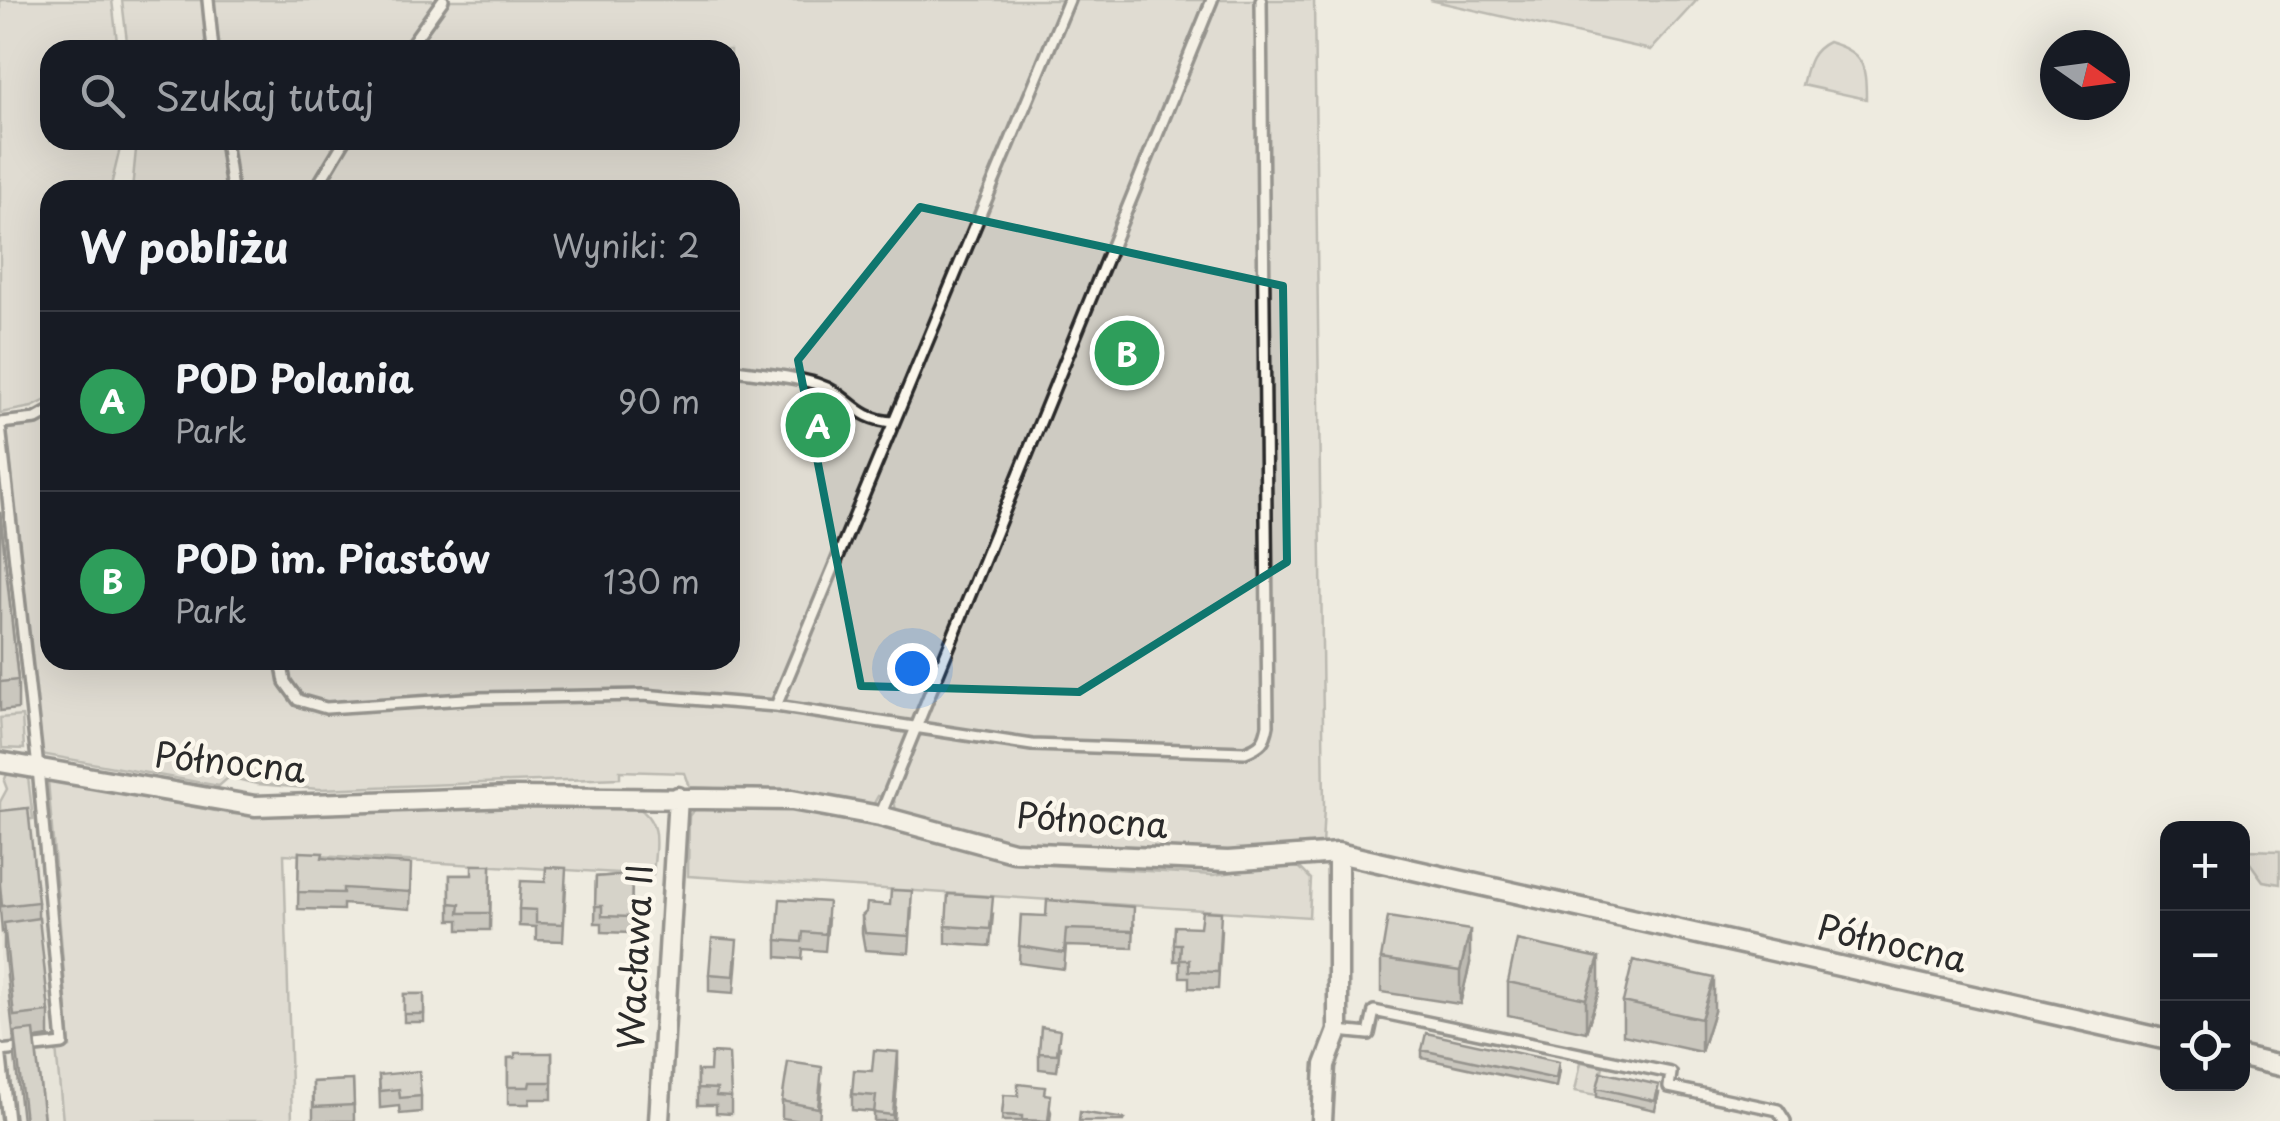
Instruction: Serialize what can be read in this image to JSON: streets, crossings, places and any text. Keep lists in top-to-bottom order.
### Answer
{
  "streets": {
    "street": ["Północna", "Wacława II"]
  },
  "crossings": [
    ["Północna", "Wacława II"]
  ],
  "north": "right",
  "page": {
    "search": "Szukaj tutaj",
    "heading": ["W pobliżu", "Wyniki: 2"],
    "list": [
      {
        "mark": "A",
        "name": "POD Polania",
        "note": "Park",
        "value": "90 m"
      },
      {
        "mark": "B",
        "name": "POD im. Piastów",
        "note": "Park",
        "value": "130 m"
      }
    ],
    "pins": ["B", "A"],
    "map_buttons": ["+", "−"]
  }
}
